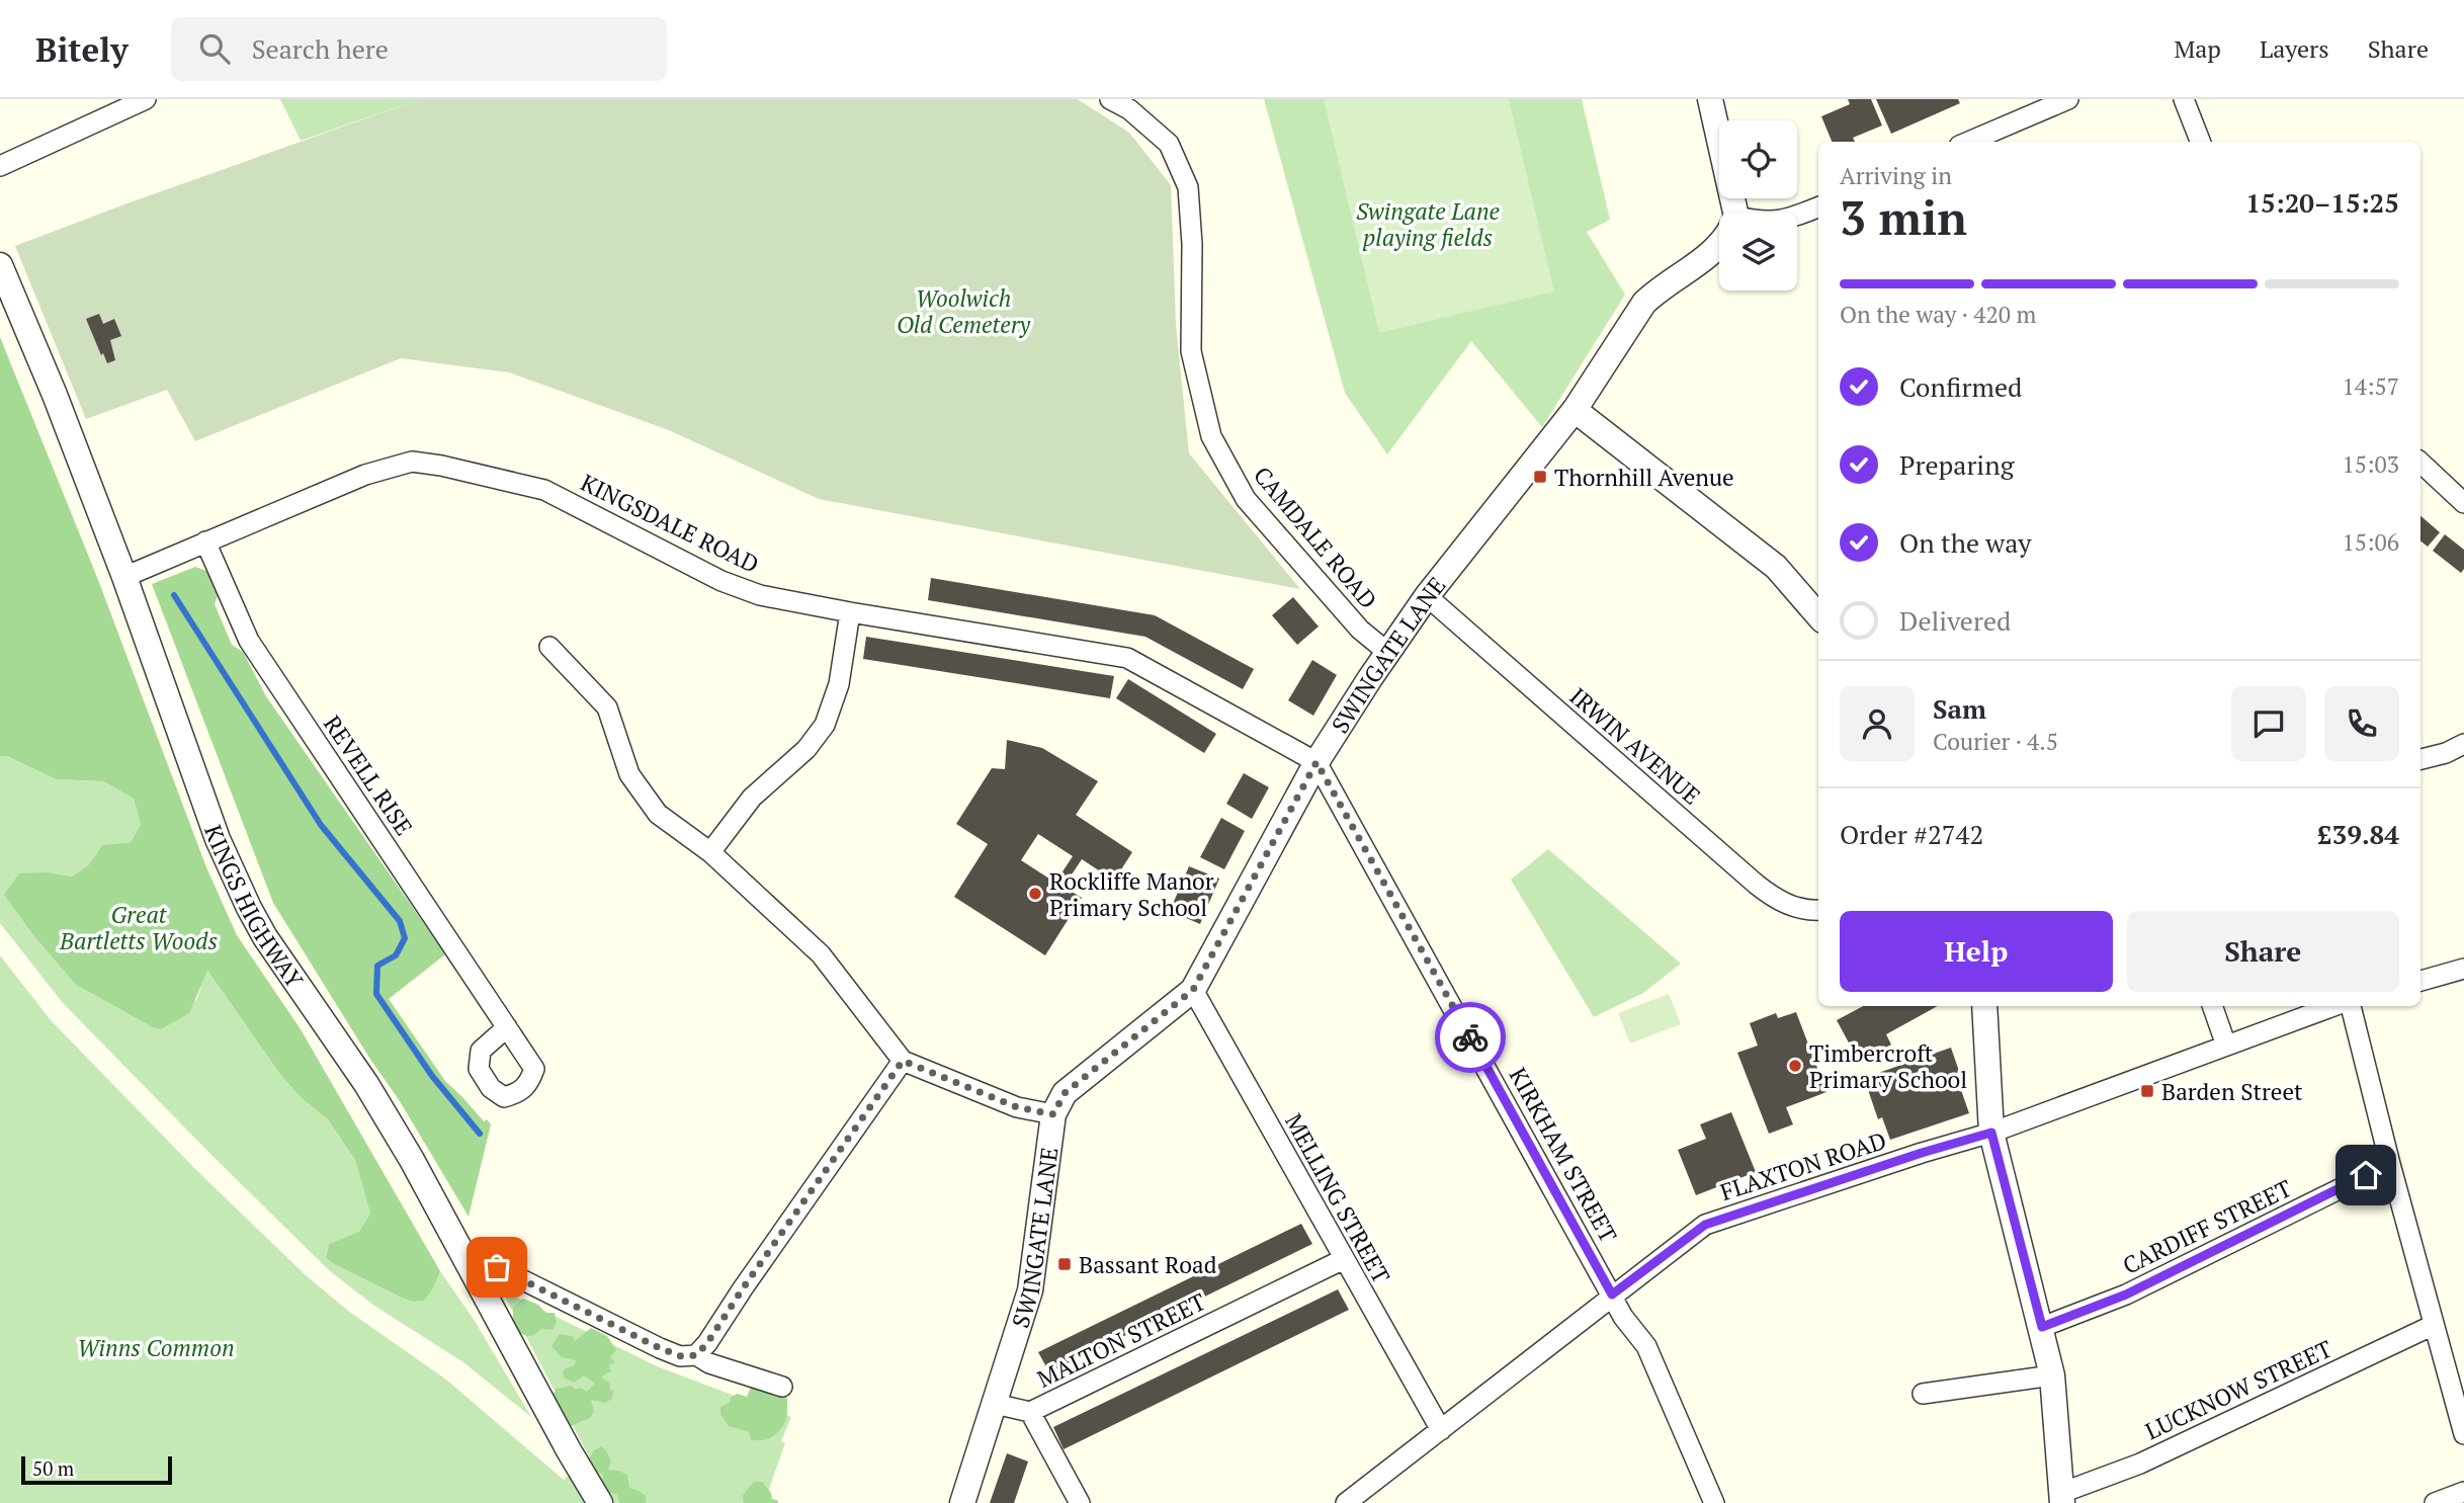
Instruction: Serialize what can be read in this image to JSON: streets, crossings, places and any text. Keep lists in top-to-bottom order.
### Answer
{
  "streets": {
    "street": [
      "KINGSDALE ROAD",
      "CAMDALE ROAD",
      "SWINGATE LANE",
      "IRWIN AVENUE",
      "REVELL RISE",
      "KINGS HIGHWAY",
      "KIRKHAM STREET",
      "FLAXTON ROAD",
      "MELLING STREET",
      "CARDIFF STREET",
      "MALTON STREET",
      "LUCKNOW STREET"
    ]
  },
  "crossings": [
    ["KINGSDALE ROAD", "SWINGATE LANE"],
    ["KINGSDALE ROAD", "REVELL RISE"],
    ["KINGSDALE ROAD", "KINGS HIGHWAY"],
    ["KINGSDALE ROAD", "KIRKHAM STREET"],
    ["CAMDALE ROAD", "SWINGATE LANE"],
    ["SWINGATE LANE", "IRWIN AVENUE"],
    ["SWINGATE LANE", "KIRKHAM STREET"],
    ["SWINGATE LANE", "MELLING STREET"],
    ["SWINGATE LANE", "MALTON STREET"],
    ["KIRKHAM STREET", "FLAXTON ROAD"],
    ["FLAXTON ROAD", "MELLING STREET"],
    ["MELLING STREET", "MALTON STREET"]
  ],
  "parks": [
    "Swingate Lane playing fields",
    "Woolwich Old Cemetery",
    "Great Bartletts Woods",
    "Winns Common"
  ],
  "places": {
    "transit": ["Thornhill Avenue", "Barden Street", "Bassant Road"],
    "other": ["Rockliffe Manor Primary School", "Timbercroft Primary School"]
  },
  "scale_bar": "50 m",
  "page": {
    "header": "Bitely",
    "search": "Search here",
    "nav": ["Map", "Layers", "Share"],
    "heading": ["3 min", "Arriving in", "15:20–15:25"],
    "panel": [
      "Sam",
      "Courier · 4.5",
      "Order #2742",
      "£39.84"
    ],
    "bar": "On the way · 420 m",
    "list": [
      ["Confirmed", "14:57"],
      ["Preparing", "15:03"],
      ["On the way", "15:06"],
      "Delivered"
    ],
    "buttons": ["Help", "Share"],
    "scale": "50 m"
  }
}
